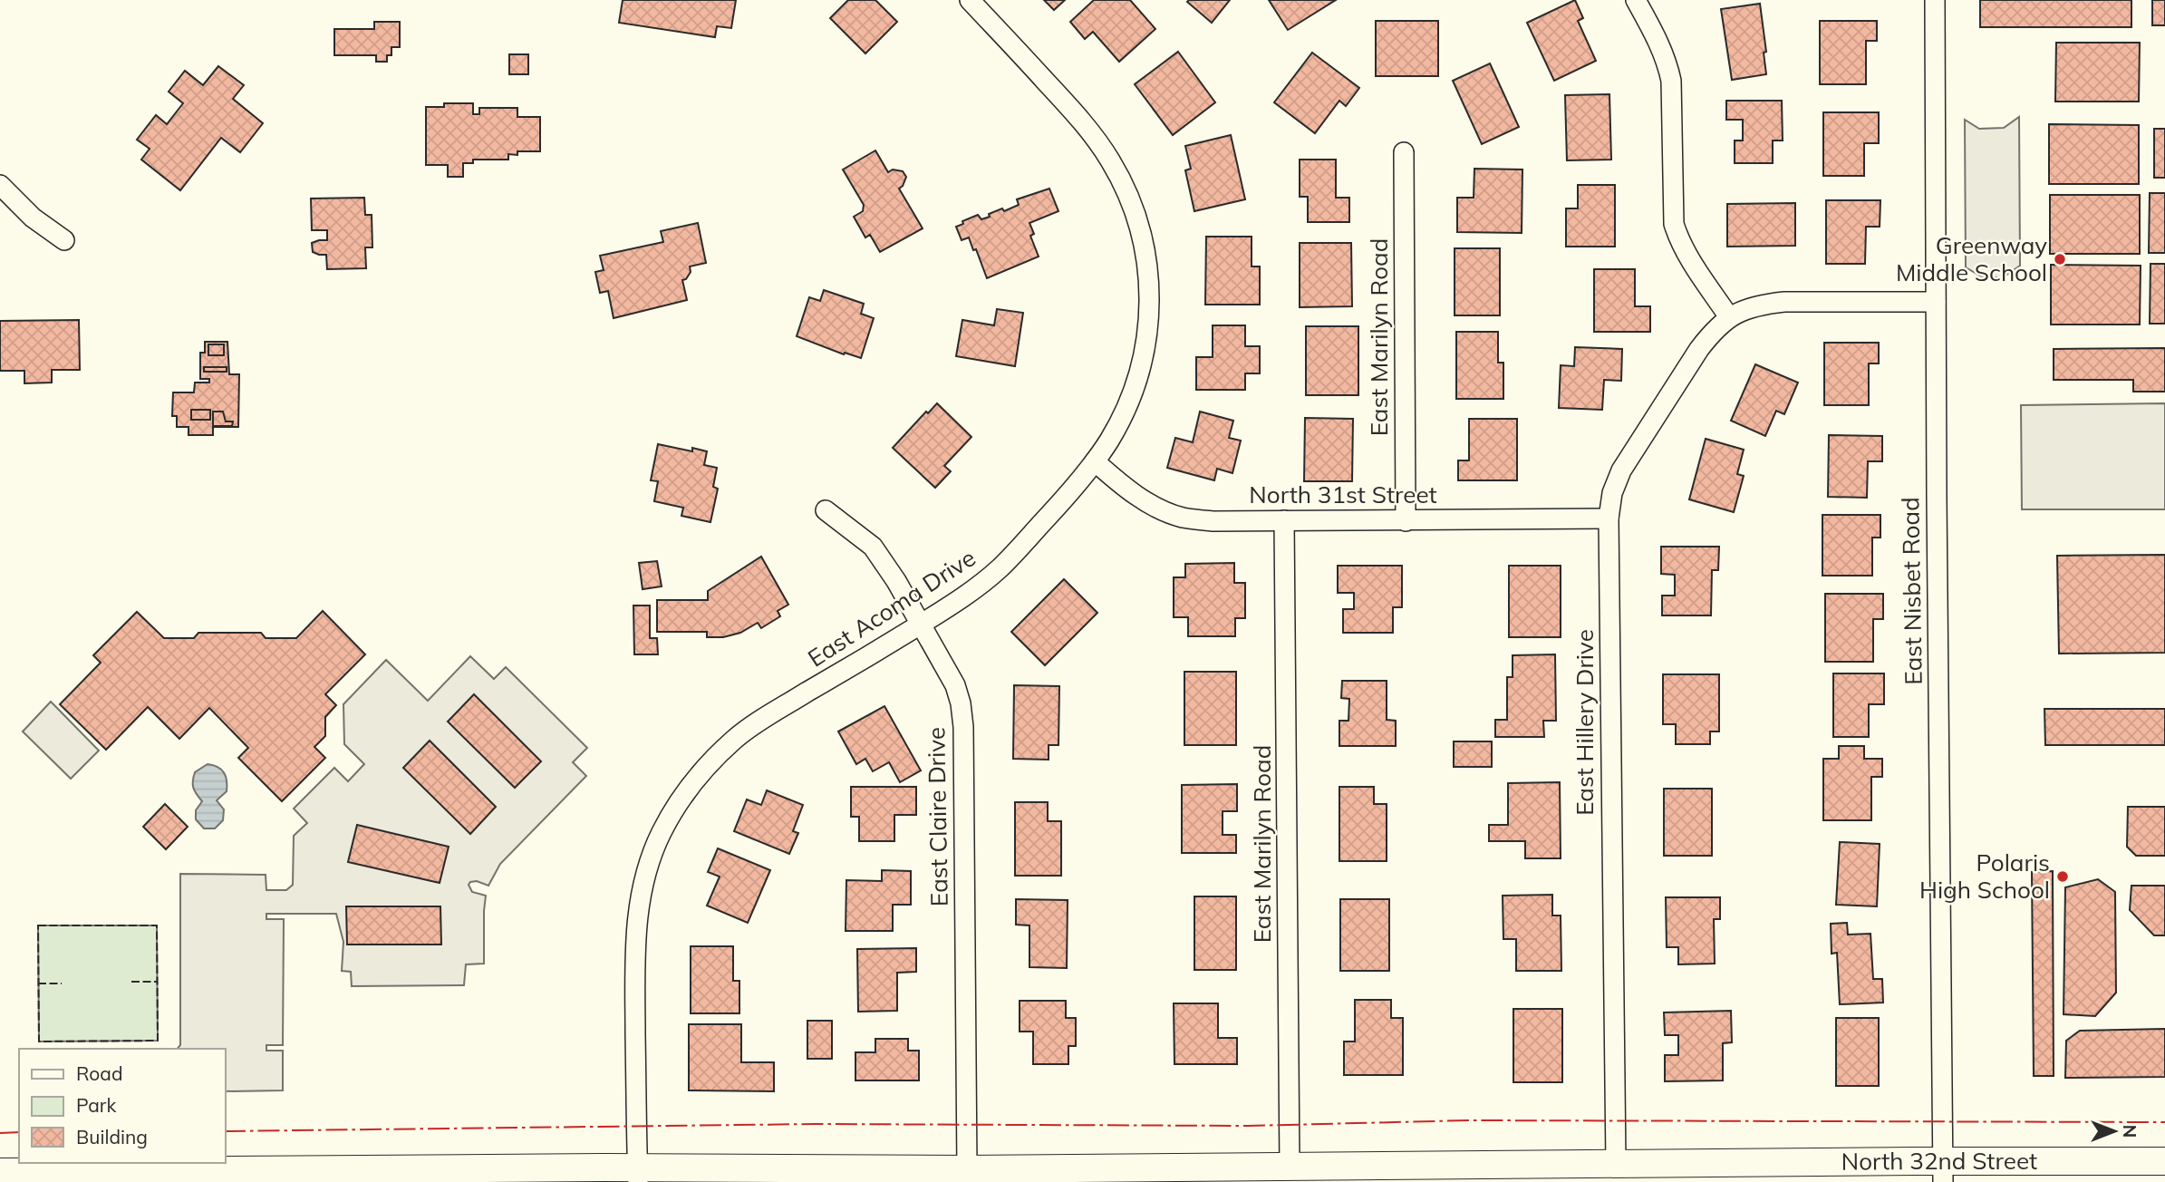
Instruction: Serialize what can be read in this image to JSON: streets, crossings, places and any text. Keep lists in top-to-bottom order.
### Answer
{
  "streets": {
    "main road": ["North 32nd Street"],
    "street": [
      "East Marilyn Road",
      "North 31st Street",
      "East Nisbet Road",
      "East Acoma Drive",
      "East Hillery Drive",
      "East Claire Drive"
    ]
  },
  "crossings": [
    ["East Marilyn Road", "North 31st Street"],
    ["East Marilyn Road", "North 32nd Street"],
    ["North 31st Street", "East Acoma Drive"],
    ["North 31st Street", "East Hillery Drive"],
    ["East Nisbet Road", "North 32nd Street"],
    ["East Acoma Drive", "East Claire Drive"],
    ["East Acoma Drive", "North 32nd Street"],
    ["East Hillery Drive", "North 32nd Street"],
    ["East Claire Drive", "North 32nd Street"]
  ],
  "places": ["Greenway Middle School", "Polaris High School"],
  "legend": ["Road", "Park", "Building"],
  "north": "right"
}
